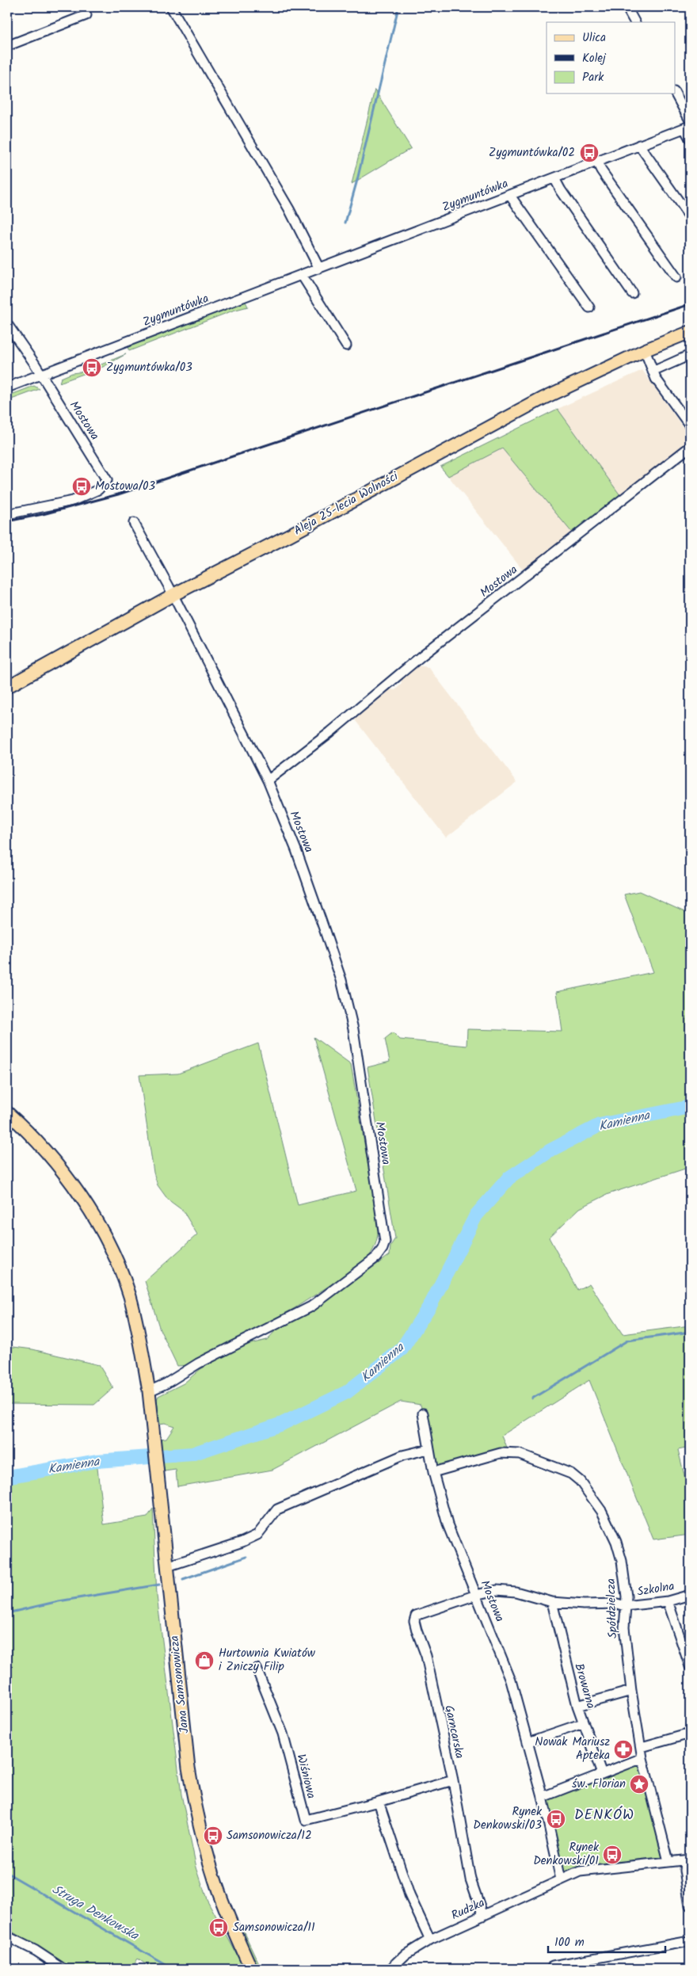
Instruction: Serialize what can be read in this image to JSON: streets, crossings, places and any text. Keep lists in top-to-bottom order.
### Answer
{
  "streets": {
    "main road": ["Aleja 25-lecia Wolności", "Jana Samsonowicza"],
    "street": [
      "Zygmuntówka",
      "Mostowa",
      "Szkolna",
      "Spółdzielcza",
      "Browarna",
      "Garncarska",
      "Wiśniowa",
      "Rudzka"
    ]
  },
  "crossings": [
    ["Zygmuntówka", "Mostowa"],
    ["Mostowa", "Aleja 25-lecia Wolności"],
    ["Mostowa", "Spółdzielcza"],
    ["Mostowa", "Jana Samsonowicza"],
    ["Mostowa", "Garncarska"],
    ["Mostowa", "Rudzka"],
    ["Szkolna", "Spółdzielcza"],
    ["Spółdzielcza", "Rudzka"],
    ["Garncarska", "Wiśniowa"],
    ["Garncarska", "Rudzka"]
  ],
  "districts": ["DENKÓW"],
  "water": ["Kamienna", "Struga Denkowska"],
  "places": {
    "bus stop": [
      "Zygmuntówka/02",
      "Zygmuntówka/03",
      "Mostowa/03",
      "Rynek Denkowski/03",
      "Samsonowicza/12",
      "Rynek Denkowski/01",
      "Samsonowicza/11"
    ],
    "shop": ["Hurtownia Kwiatów i Zniczy Filip"],
    "pharmacy": ["Nowak Mariusz Apteka"],
    "place": ["św. Florian"]
  },
  "legend": ["Ulica", "Kolej", "Park"],
  "scale_bar": "100 m"
}
